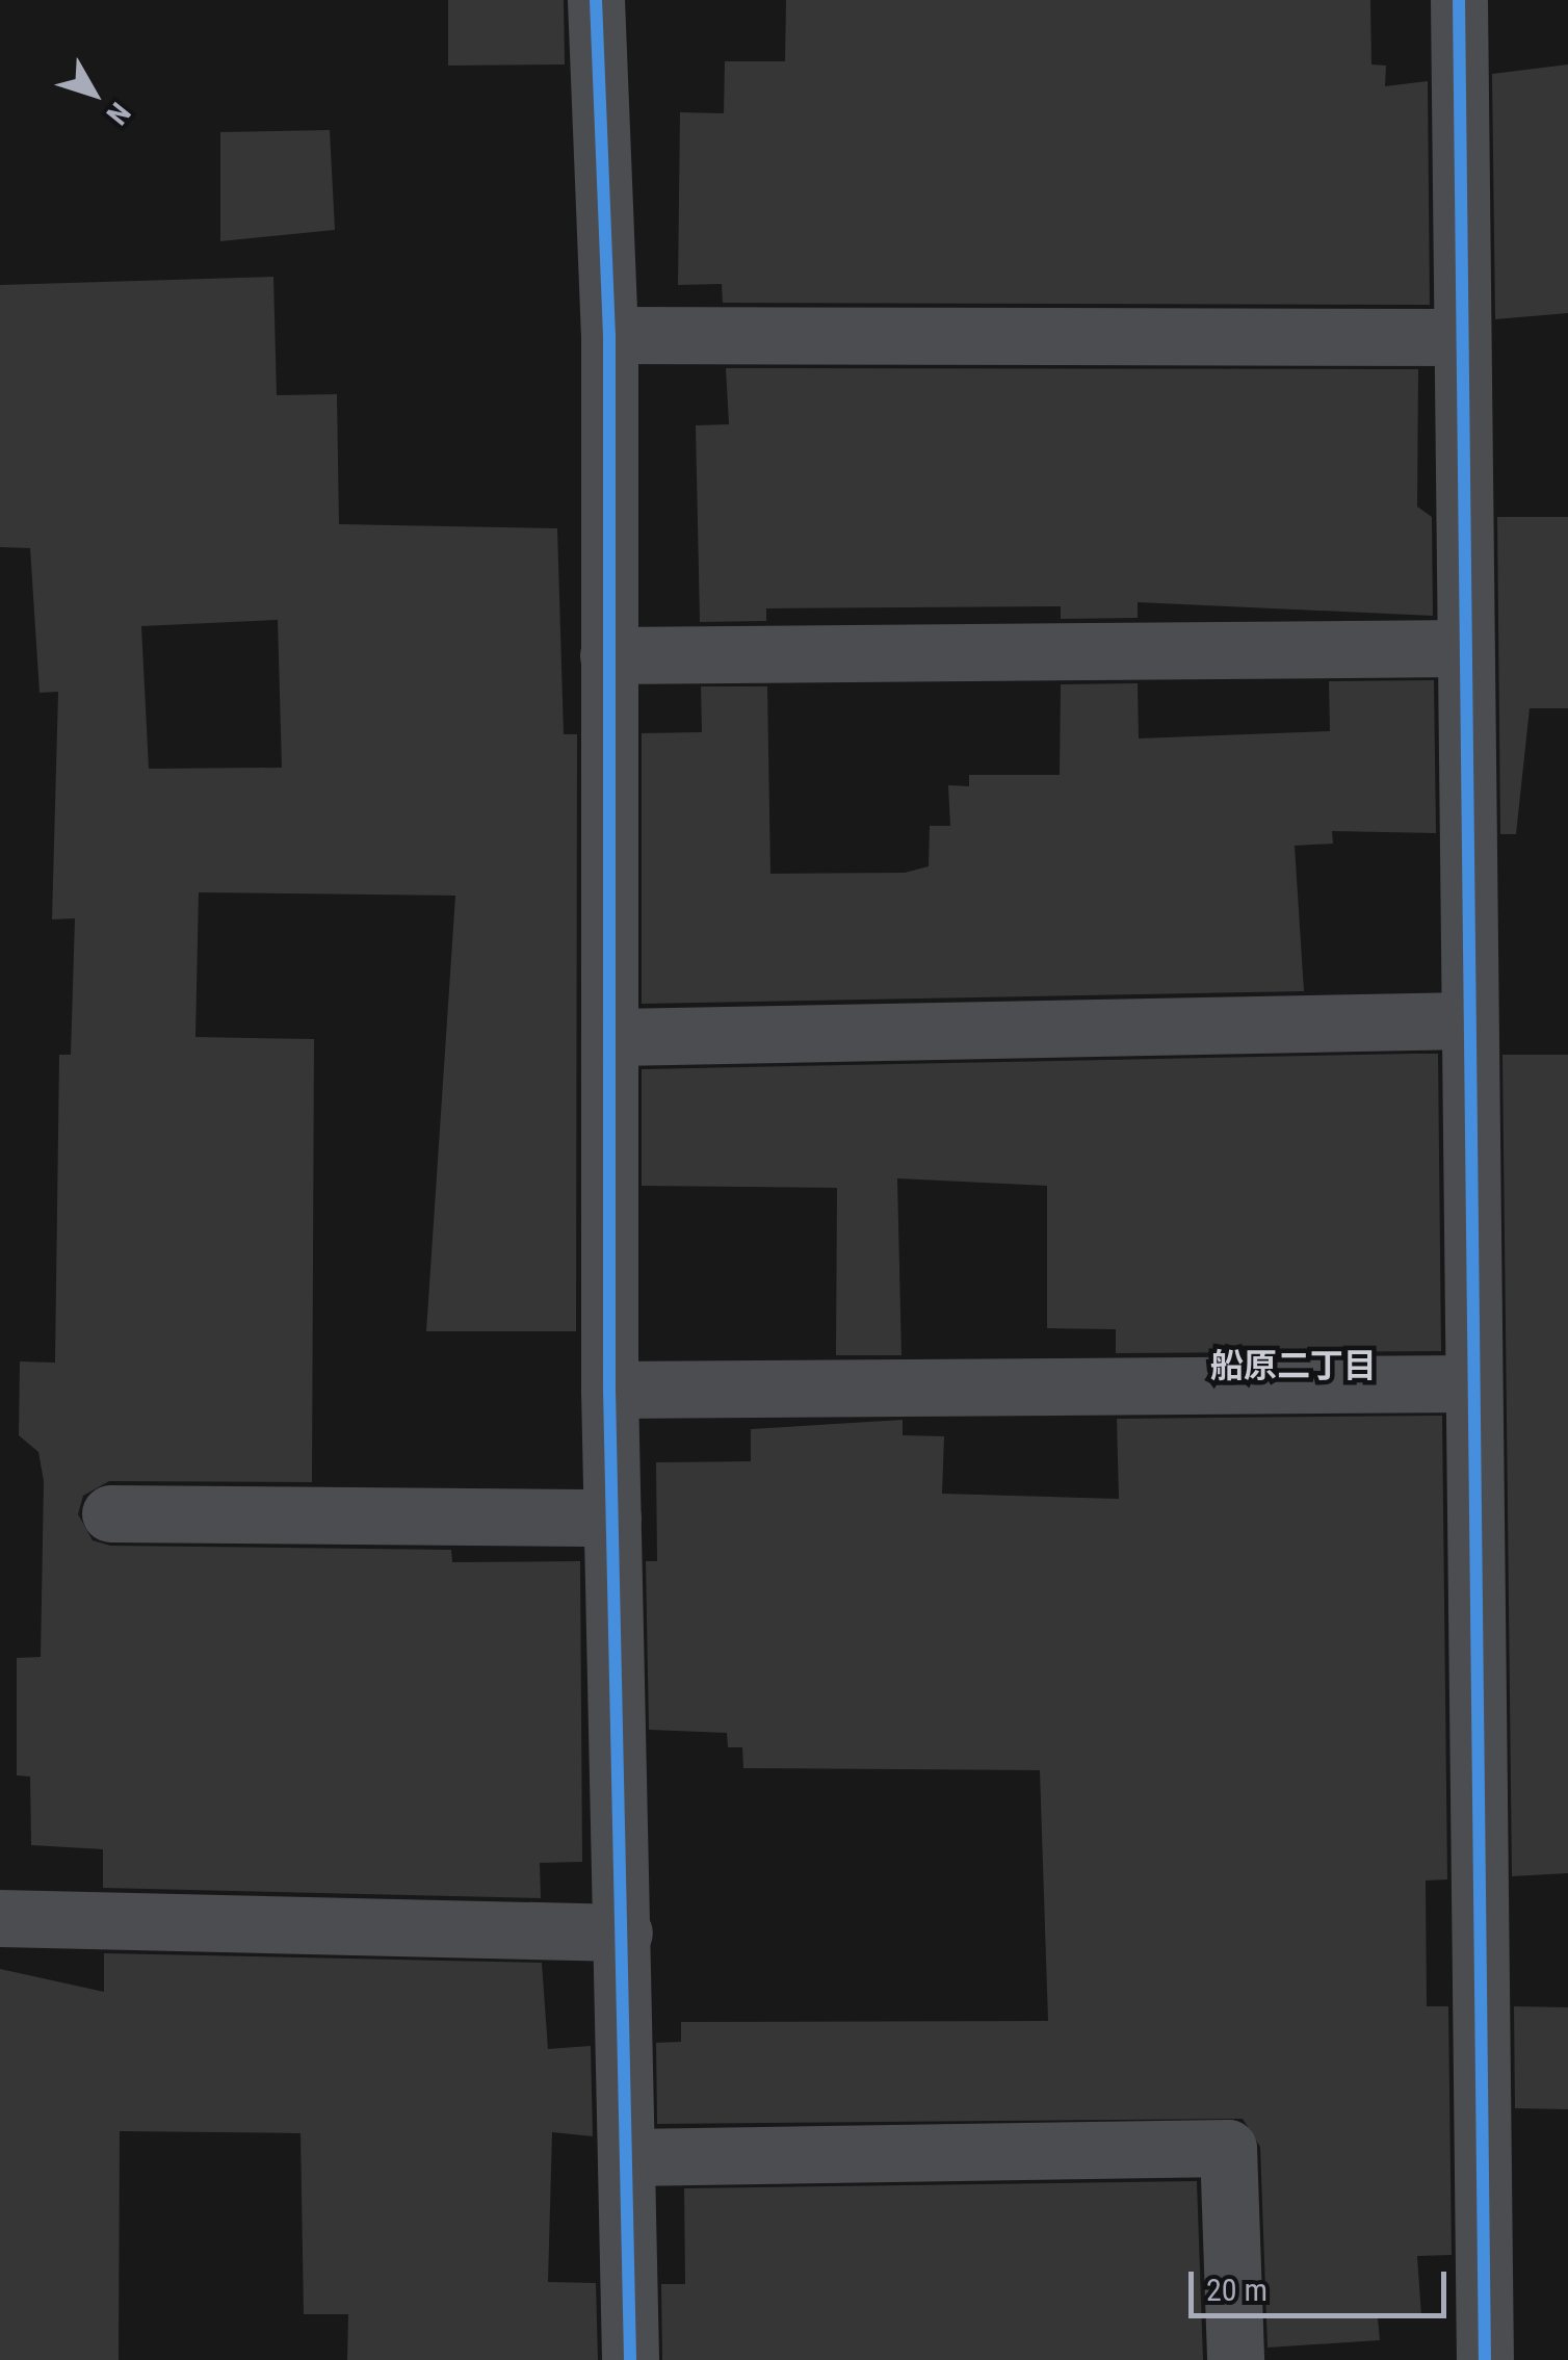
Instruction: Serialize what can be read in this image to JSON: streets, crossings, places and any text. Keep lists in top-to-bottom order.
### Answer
{
  "districts": ["船原二丁目"],
  "scale_bar": "20 m",
  "north": "bottom right"
}
